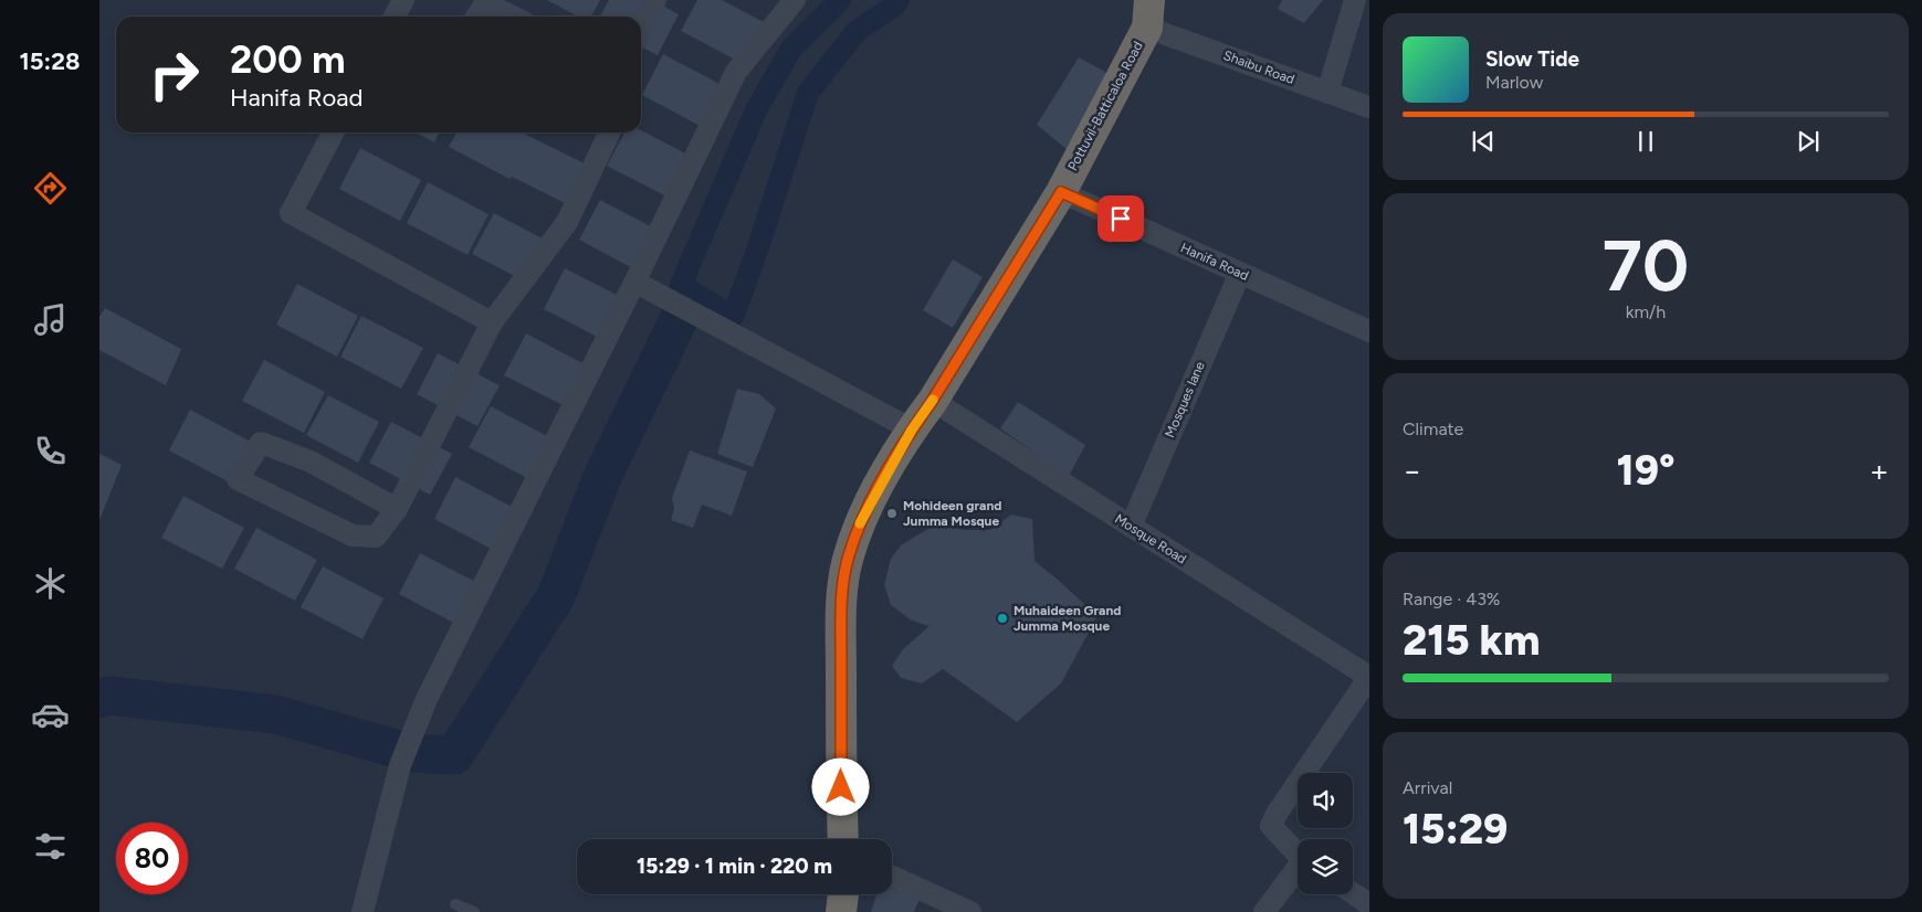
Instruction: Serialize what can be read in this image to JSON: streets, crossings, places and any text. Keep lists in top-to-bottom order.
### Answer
{
  "streets": {
    "highway": ["Pottuvil-Batticaloa Road"],
    "street": [
      "Shaibu Road",
      "Hanifa Road",
      "Mosques lane",
      "Mosque Road"
    ]
  },
  "crossings": [
    ["Shaibu Road", "Pottuvil-Batticaloa Road"],
    ["Pottuvil-Batticaloa Road", "Hanifa Road"],
    ["Pottuvil-Batticaloa Road", "Mosque Road"],
    ["Hanifa Road", "Mosques lane"],
    ["Mosques lane", "Mosque Road"]
  ],
  "places": ["Mohideen grand Jumma Mosque", "Muhaideen Grand Jumma Mosque"],
  "page": {
    "tabs": "15:28",
    "turn": ["200 m", "Hanifa Road"],
    "song": ["Slow Tide", "Marlow"],
    "tile": [
      ["70", "km/h"],
      "Climate",
      ["Range · 43%", "215 km"],
      ["Arrival", "15:29"]
    ],
    "heat": ["−", "19°", "+"],
    "limit": "80",
    "trip": "15:29 · 1 min · 220 m"
  }
}
